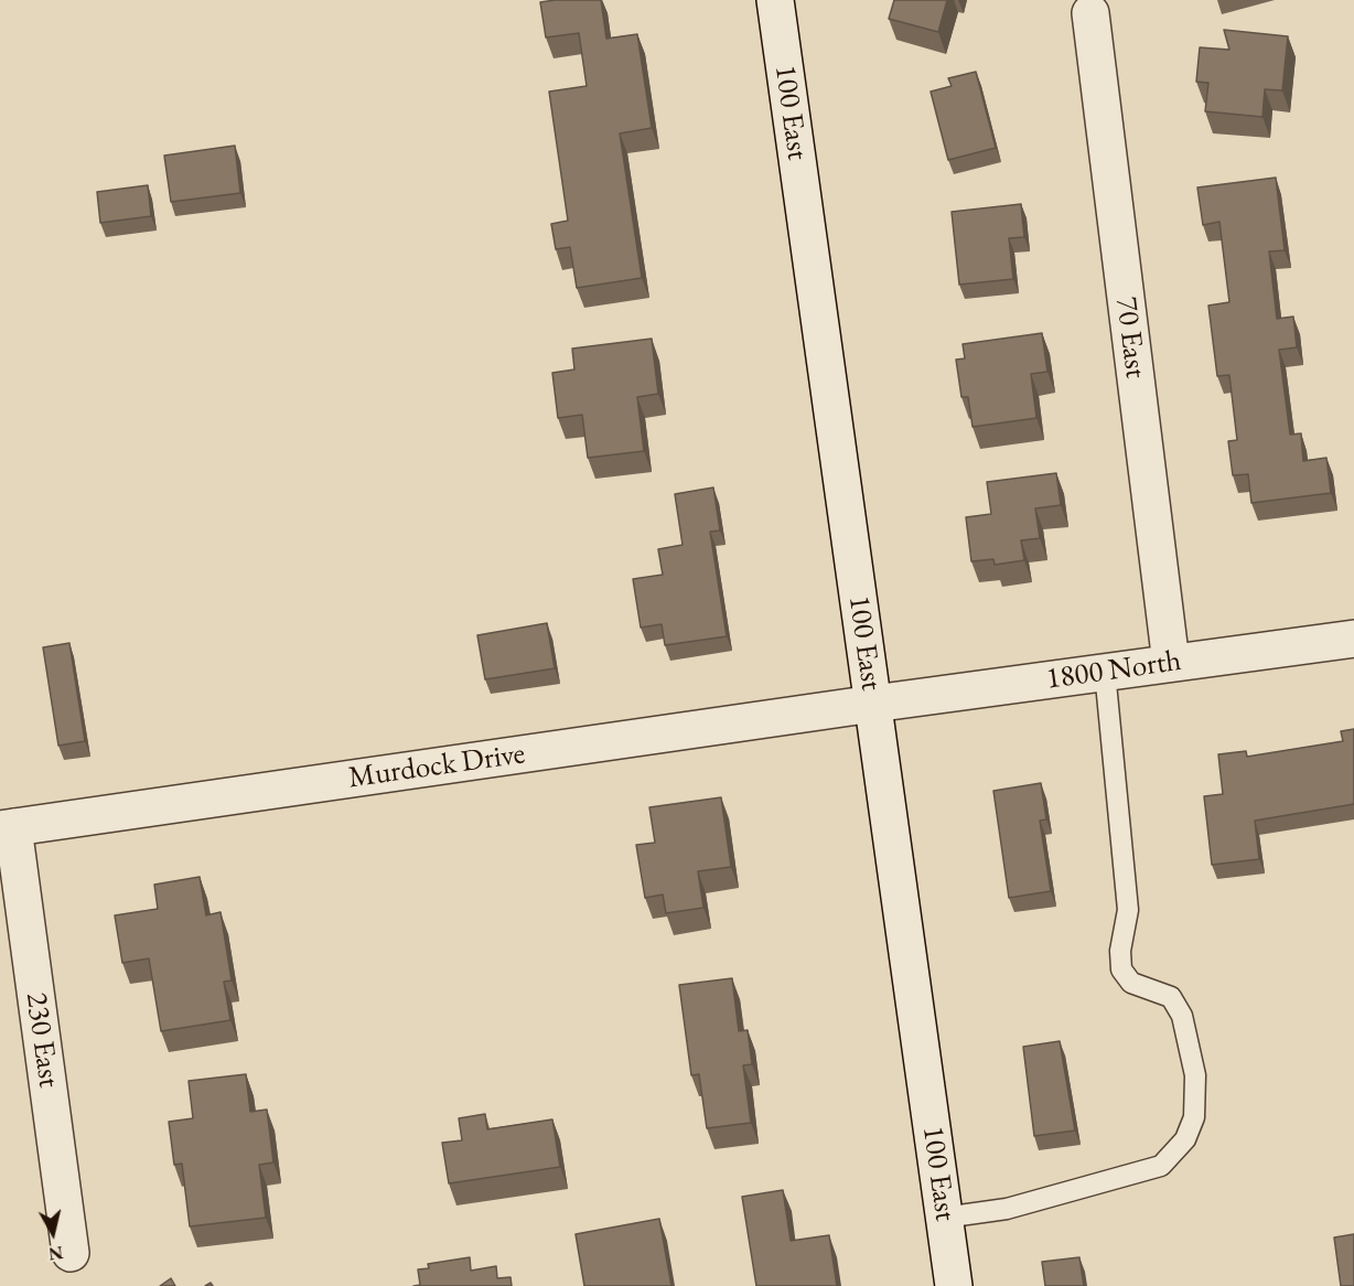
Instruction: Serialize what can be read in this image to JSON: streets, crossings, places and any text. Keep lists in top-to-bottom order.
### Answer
{
  "streets": {
    "street": [
      "100 East",
      "70 East",
      "1800 North",
      "Murdock Drive",
      "230 East"
    ]
  },
  "crossings": [
    ["100 East", "1800 North"],
    ["100 East", "Murdock Drive"],
    ["70 East", "1800 North"],
    ["1800 North", "Murdock Drive"],
    ["Murdock Drive", "230 East"]
  ],
  "north": "bottom"
}
